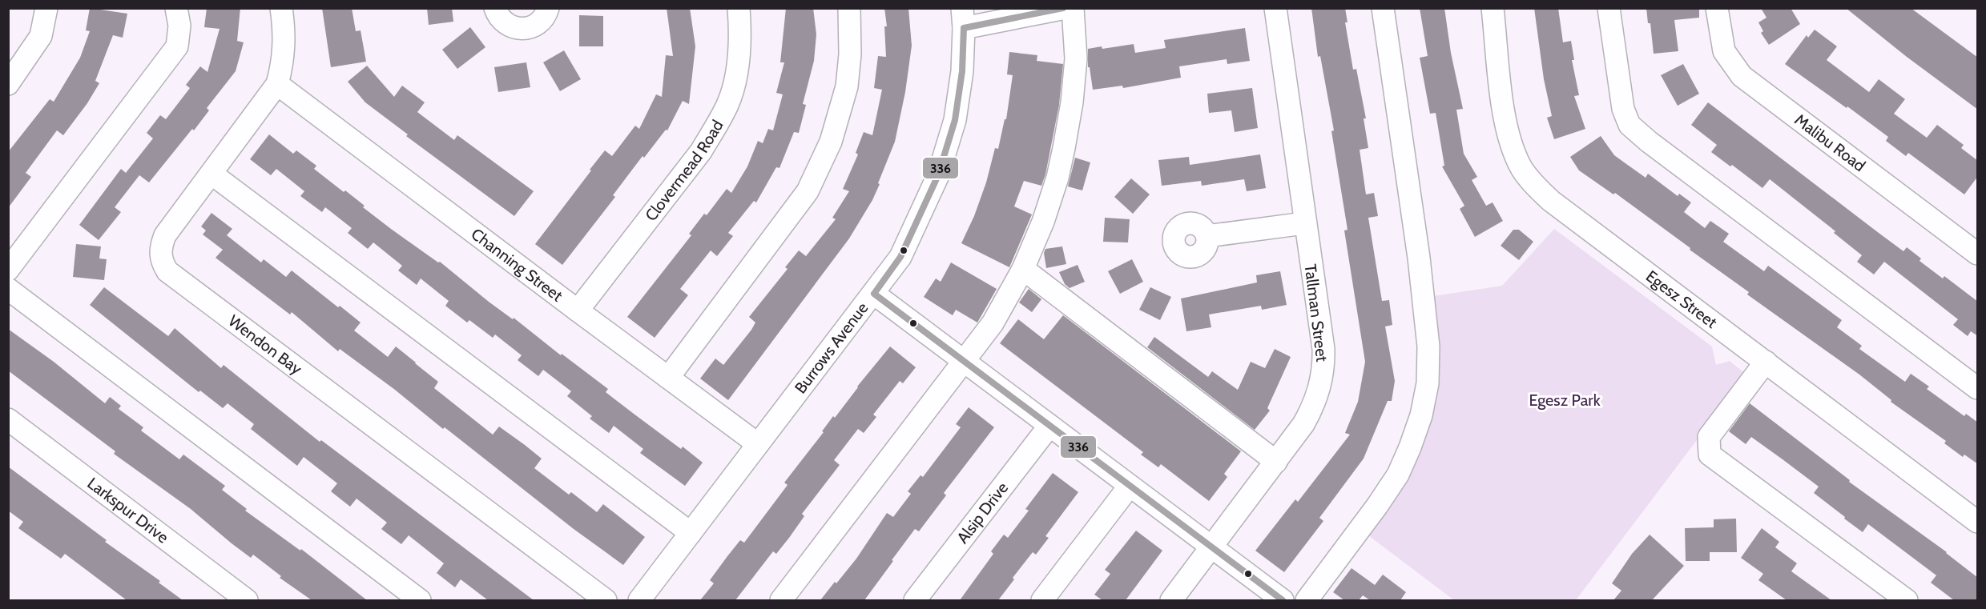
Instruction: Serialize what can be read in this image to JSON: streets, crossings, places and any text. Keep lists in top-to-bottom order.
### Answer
{
  "streets": {
    "street": [
      "Malibu Road",
      "Clovermead Road",
      "Channing Street",
      "Egesz Street",
      "Tallman Street",
      "Wendon Bay",
      "Burrows Avenue",
      "Larkspur Drive",
      "Alsip Drive"
    ]
  },
  "crossings": [
    ["Clovermead Road", "Channing Street"],
    ["Channing Street", "Wendon Bay"],
    ["Channing Street", "Burrows Avenue"]
  ],
  "parks": ["Egesz Park"],
  "lines": ["transit line 336"]
}
